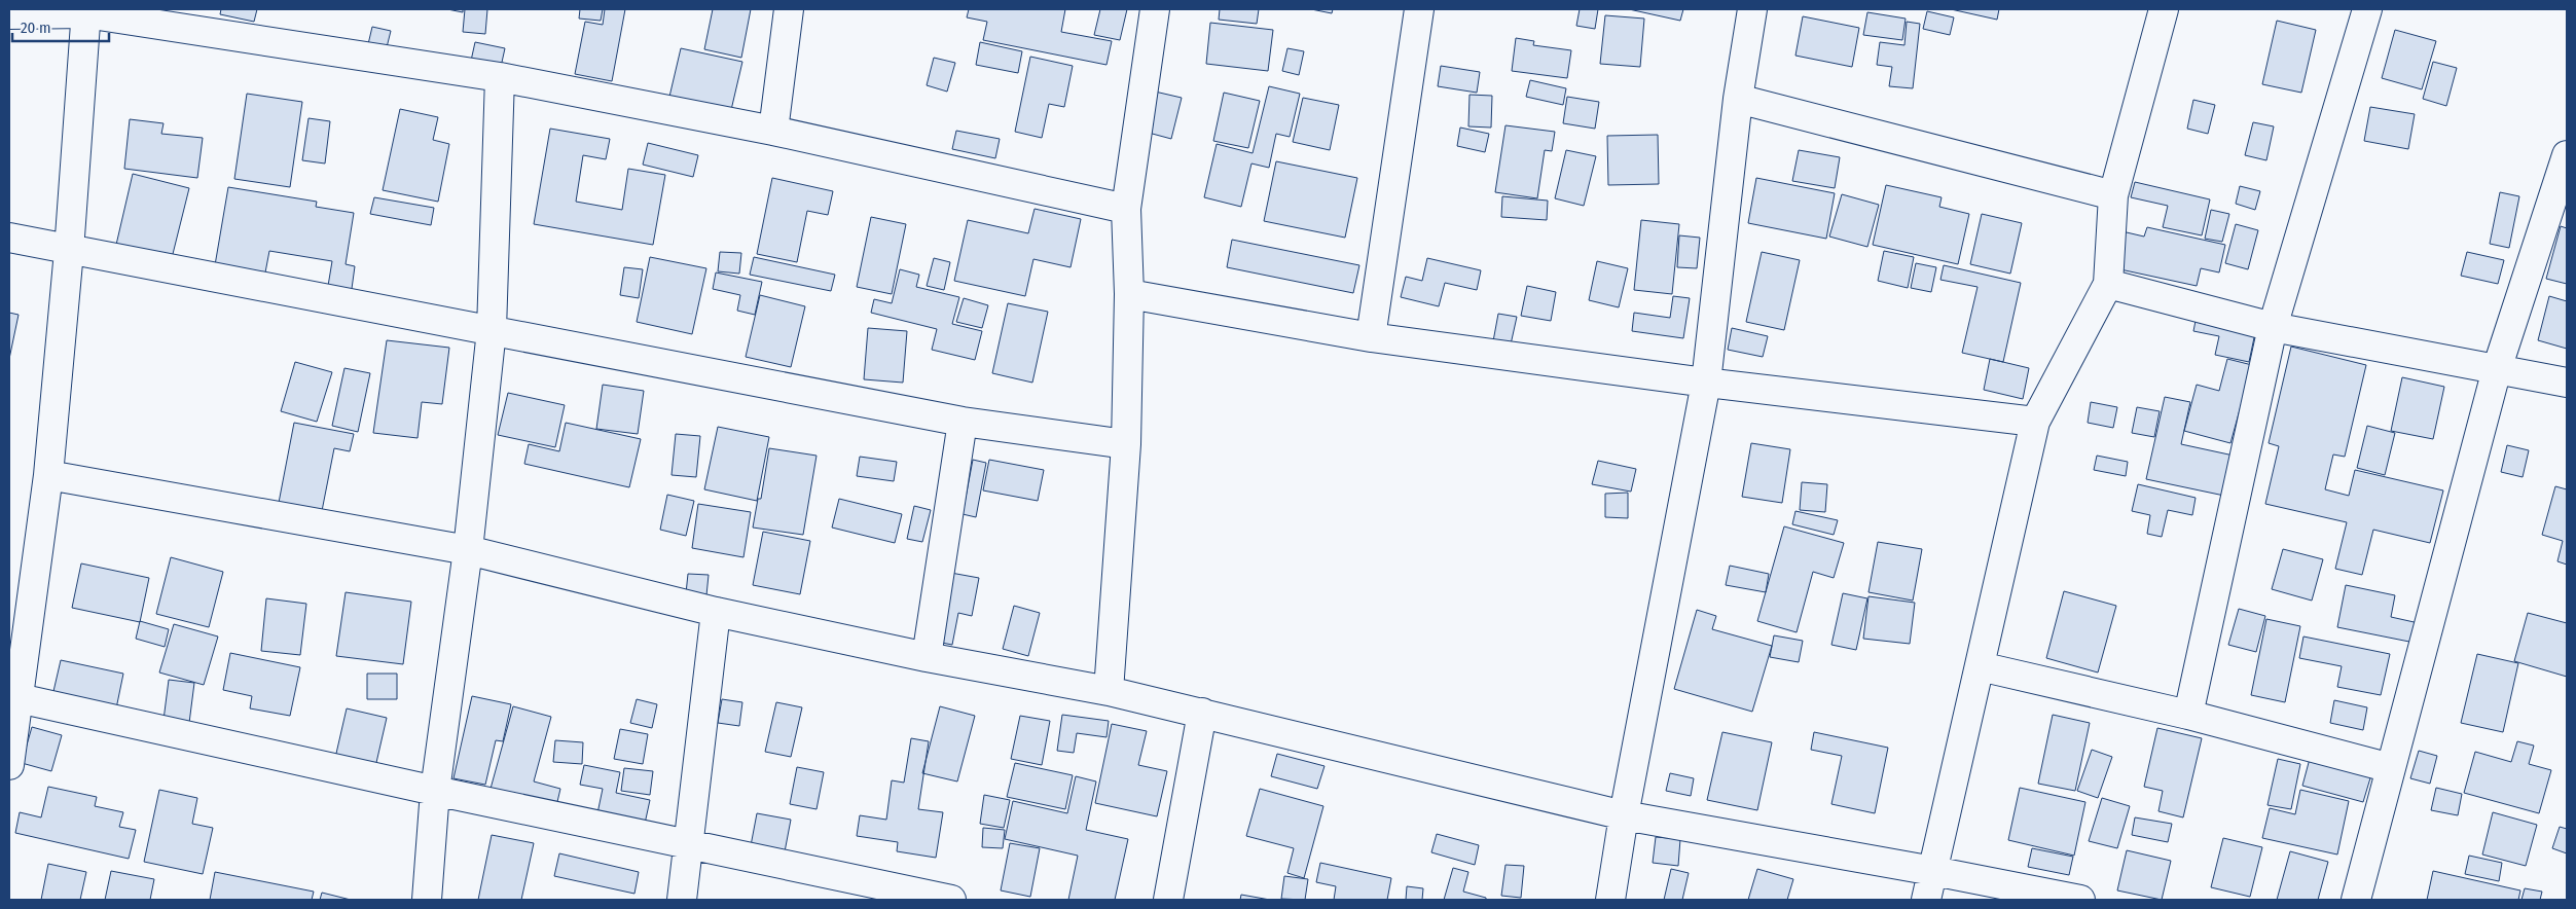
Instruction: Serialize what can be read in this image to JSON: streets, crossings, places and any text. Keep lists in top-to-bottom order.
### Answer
{
  "scale_bar": "20 m"
}
